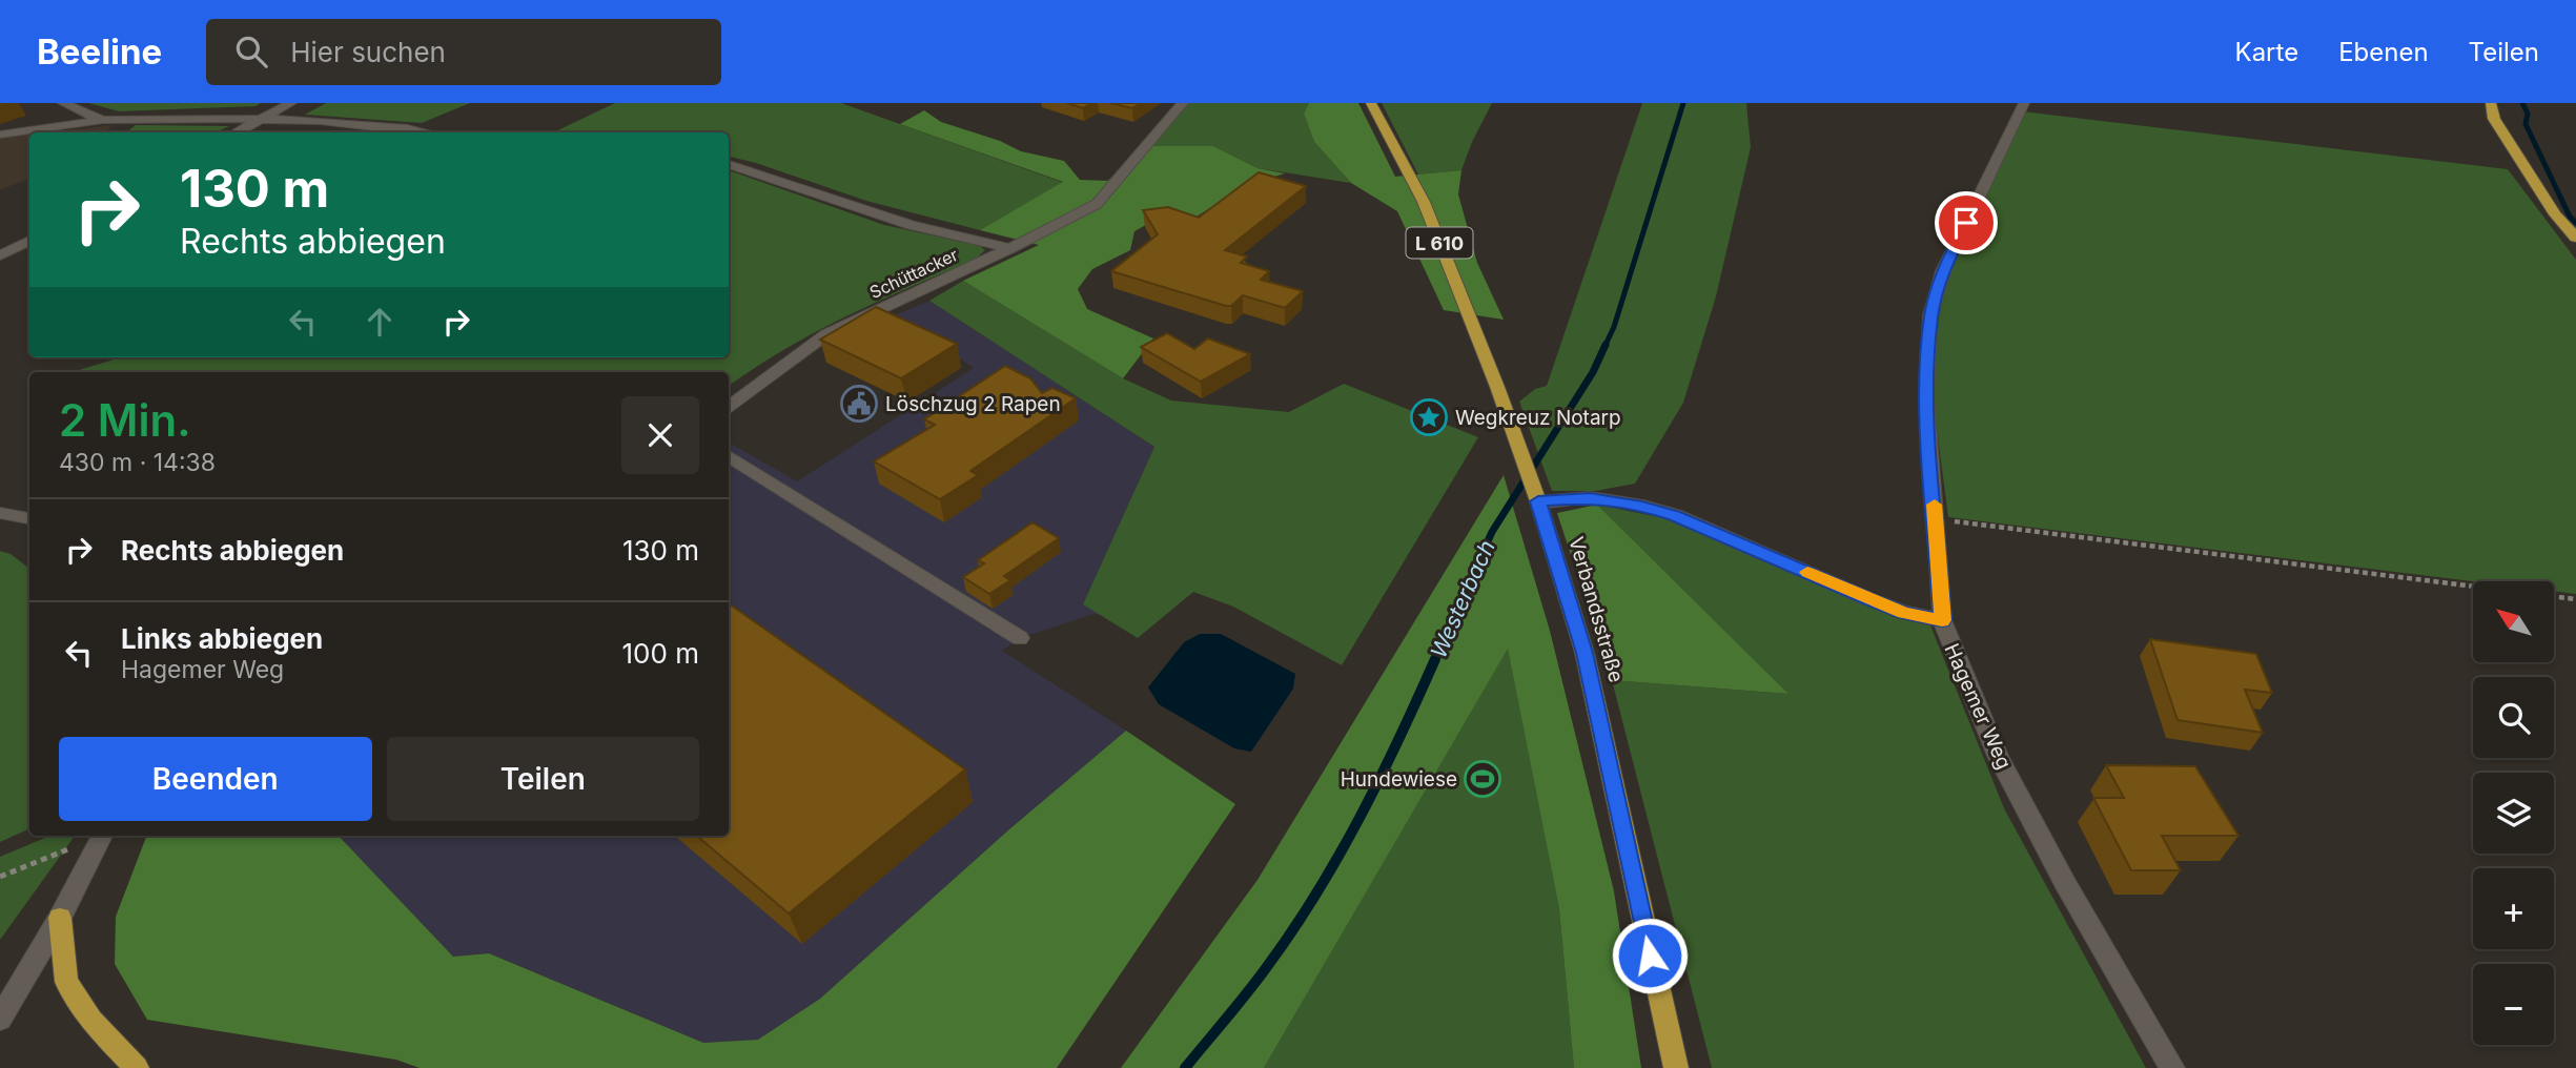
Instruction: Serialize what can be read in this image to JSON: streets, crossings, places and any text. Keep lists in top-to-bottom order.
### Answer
{
  "streets": {
    "main road": ["L 610", "Verbandsstraße"],
    "street": ["Schüttacker", "Hagemer Weg"]
  },
  "water": ["Westerbach"],
  "places": {
    "public building": ["Löschzug 2 Rapen"],
    "place": ["Wegkreuz Notarp"],
    "sports": ["Hundewiese"]
  },
  "north": "top left",
  "page": {
    "header": "Beeline",
    "search": "Hier suchen",
    "nav": ["Karte", "Ebenen", "Teilen"],
    "turn": ["130 m", "Rechts abbiegen"],
    "heading": ["2 Min.", "430 m · 14:38"],
    "list": [
      {
        "name": "Rechts abbiegen",
        "value": "130 m"
      },
      {
        "name": "Links abbiegen",
        "note": "Hagemer Weg",
        "value": "100 m"
      }
    ],
    "map_buttons": ["+", "−"],
    "buttons": ["Beenden", "Teilen"]
  }
}
